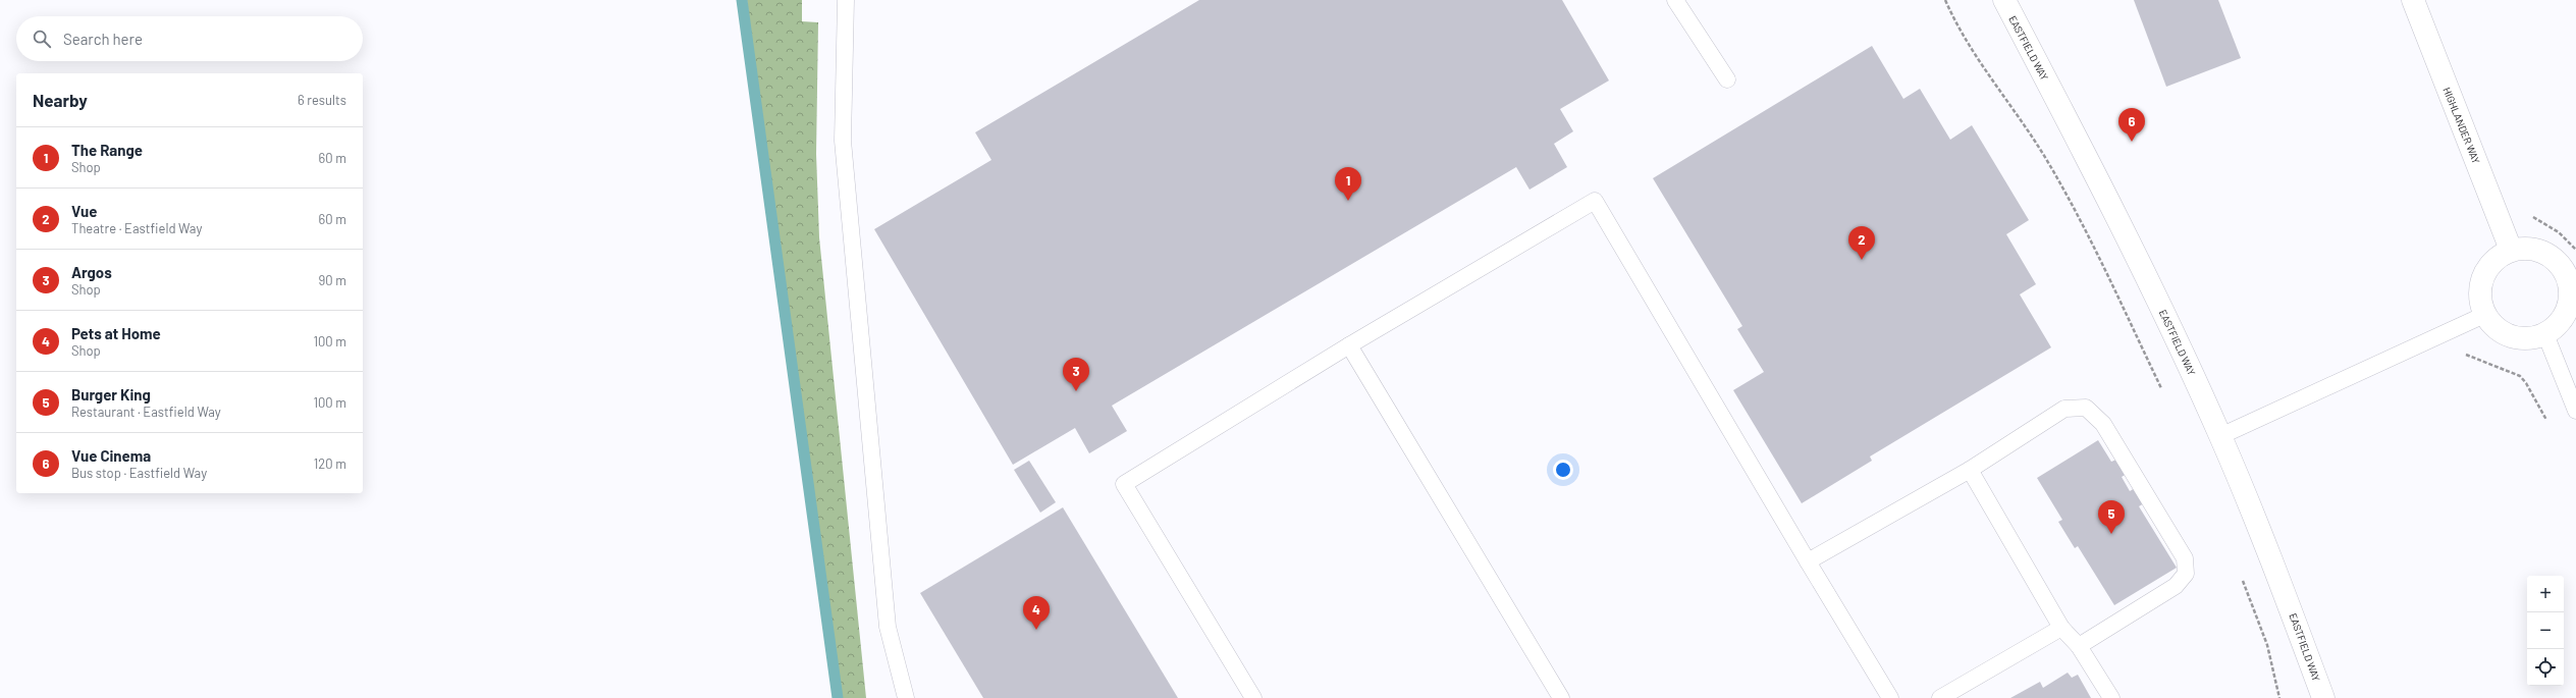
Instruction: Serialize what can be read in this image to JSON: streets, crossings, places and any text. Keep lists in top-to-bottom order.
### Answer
{
  "streets": {
    "street": ["EASTFIELD WAY", "HIGHLANDER WAY"]
  },
  "page": {
    "search": "Search here",
    "heading": ["Nearby", "6 results"],
    "pins": [
      "6",
      "1",
      "2",
      "3",
      "5",
      "4"
    ],
    "list": [
      {
        "mark": "1",
        "name": "The Range",
        "note": "Shop",
        "value": "60 m"
      },
      {
        "mark": "2",
        "name": "Vue",
        "note": "Theatre · Eastfield Way",
        "value": "60 m"
      },
      {
        "mark": "3",
        "name": "Argos",
        "note": "Shop",
        "value": "90 m"
      },
      {
        "mark": "4",
        "name": "Pets at Home",
        "note": "Shop",
        "value": "100 m"
      },
      {
        "mark": "5",
        "name": "Burger King",
        "note": "Restaurant · Eastfield Way",
        "value": "100 m"
      },
      {
        "mark": "6",
        "name": "Vue Cinema",
        "note": "Bus stop · Eastfield Way",
        "value": "120 m"
      }
    ],
    "map_buttons": ["+", "−"]
  }
}
